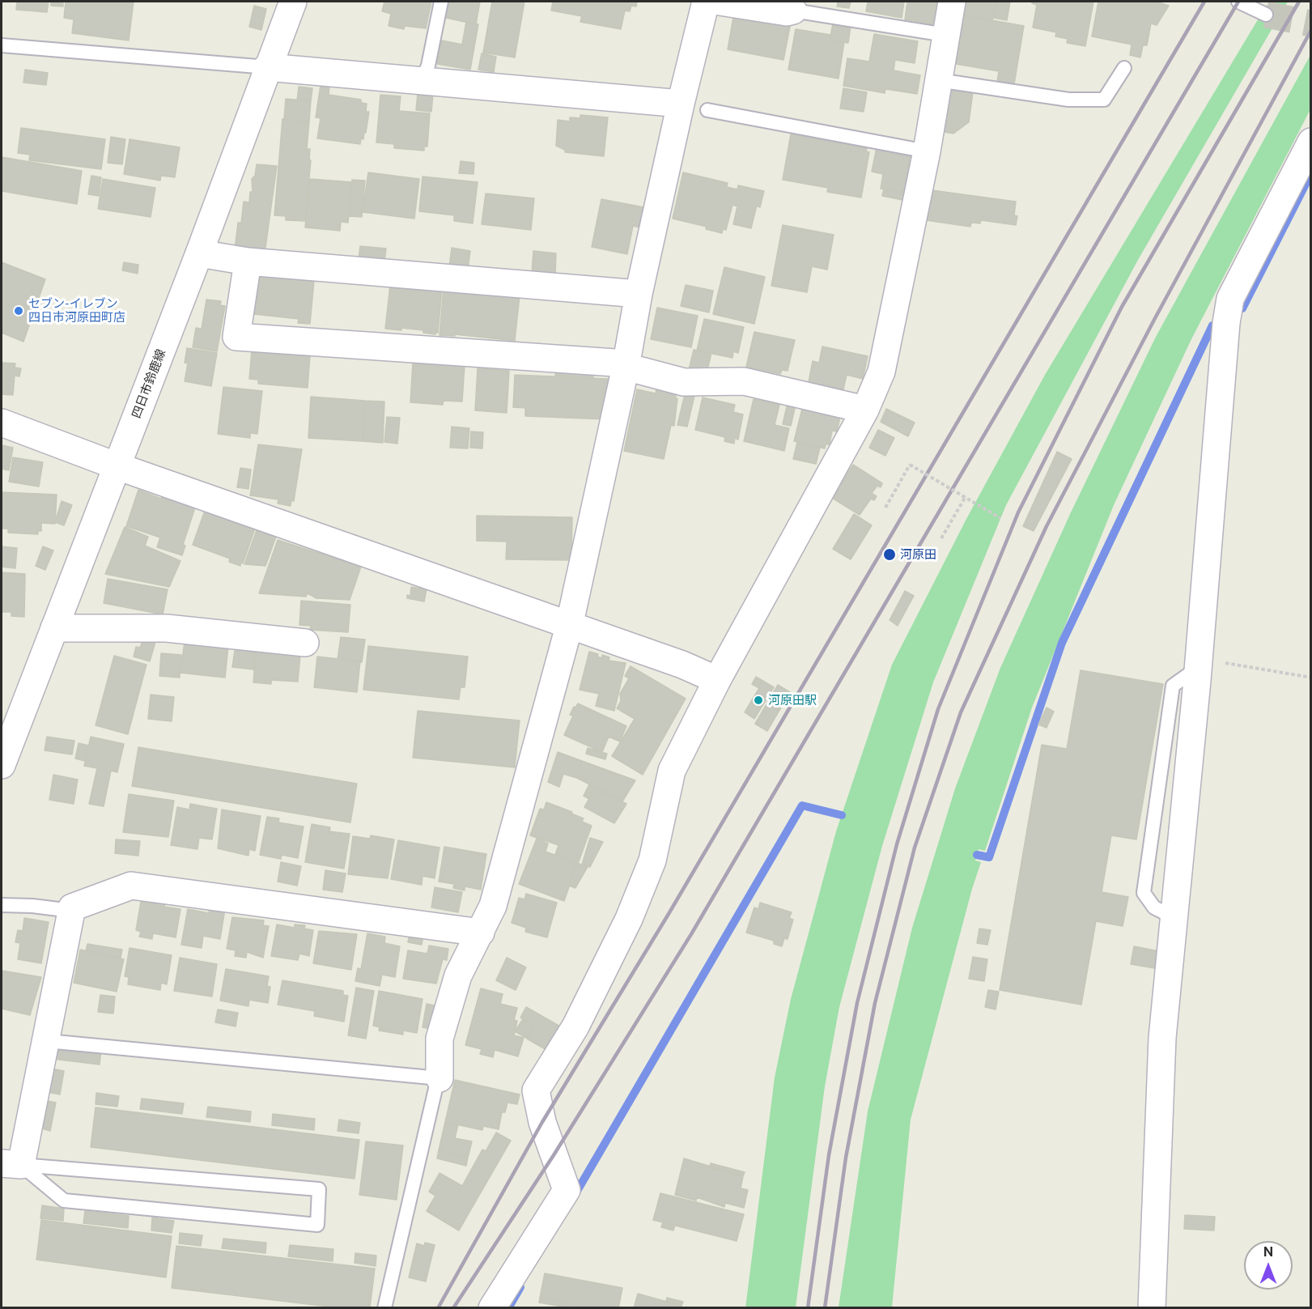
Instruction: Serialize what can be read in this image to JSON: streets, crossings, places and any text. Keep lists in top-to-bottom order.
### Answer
{
  "streets": {
    "street": ["四日市鈴鹿線"]
  },
  "places": ["セブン-イレブン 四日市河原田町店", "河原田", "河原田駅"],
  "north": "top"
}
